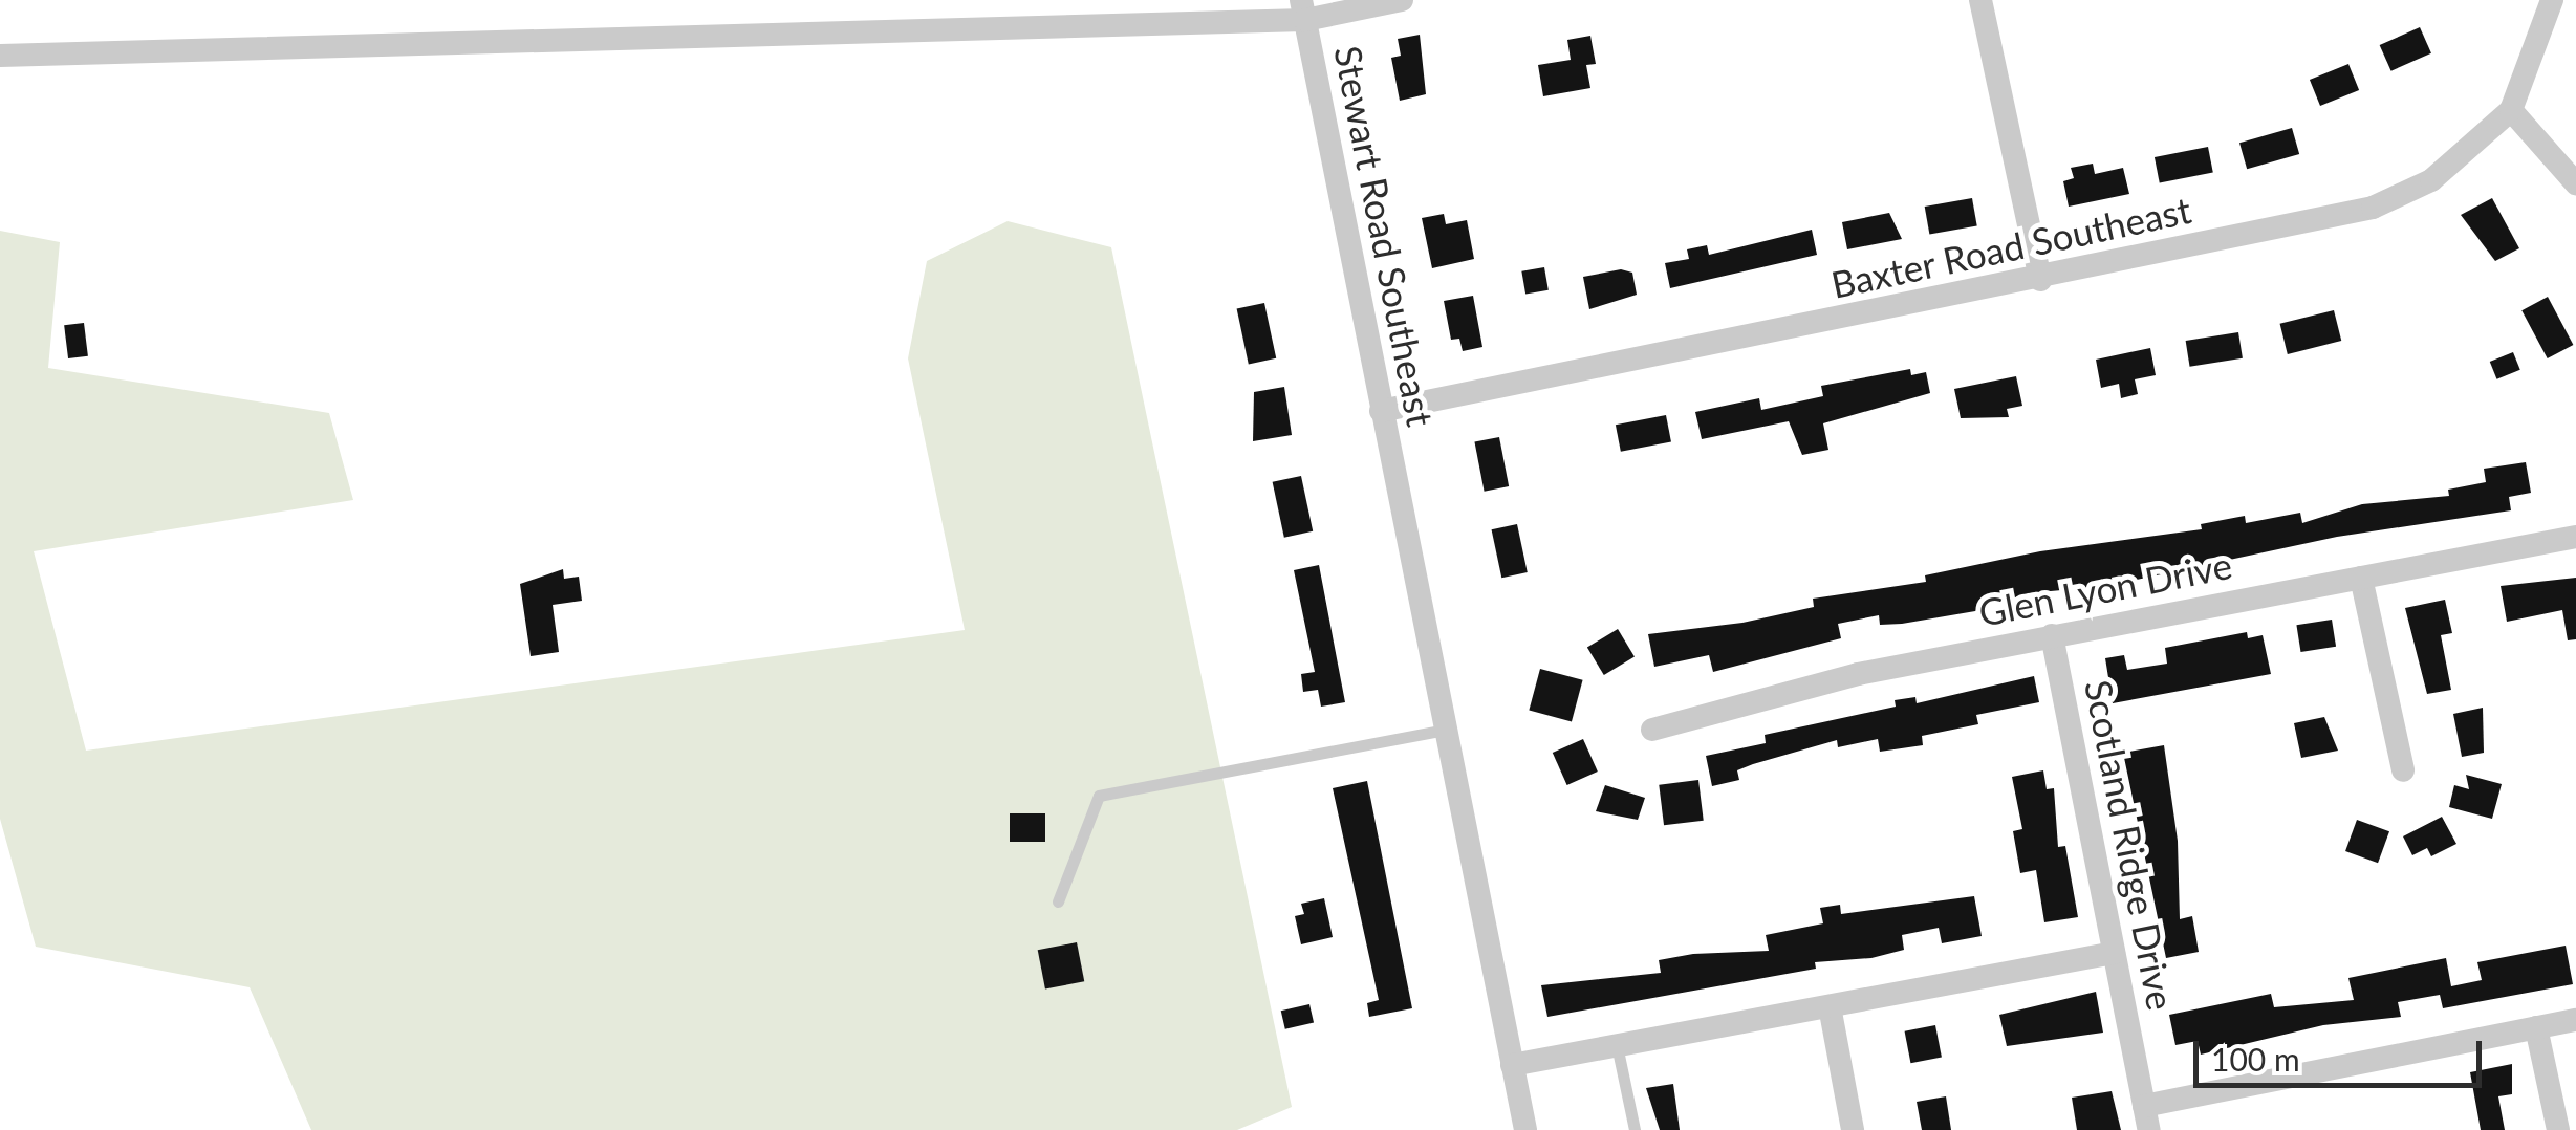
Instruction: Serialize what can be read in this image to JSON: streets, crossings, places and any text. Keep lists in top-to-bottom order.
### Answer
{
  "streets": {
    "street": [
      "Stewart Road Southeast",
      "Baxter Road Southeast",
      "Glen Lyon Drive",
      "Scotland Ridge Drive"
    ]
  },
  "crossings": [
    ["Stewart Road Southeast", "Baxter Road Southeast"],
    ["Glen Lyon Drive", "Scotland Ridge Drive"]
  ],
  "scale_bar": "100 m"
}
